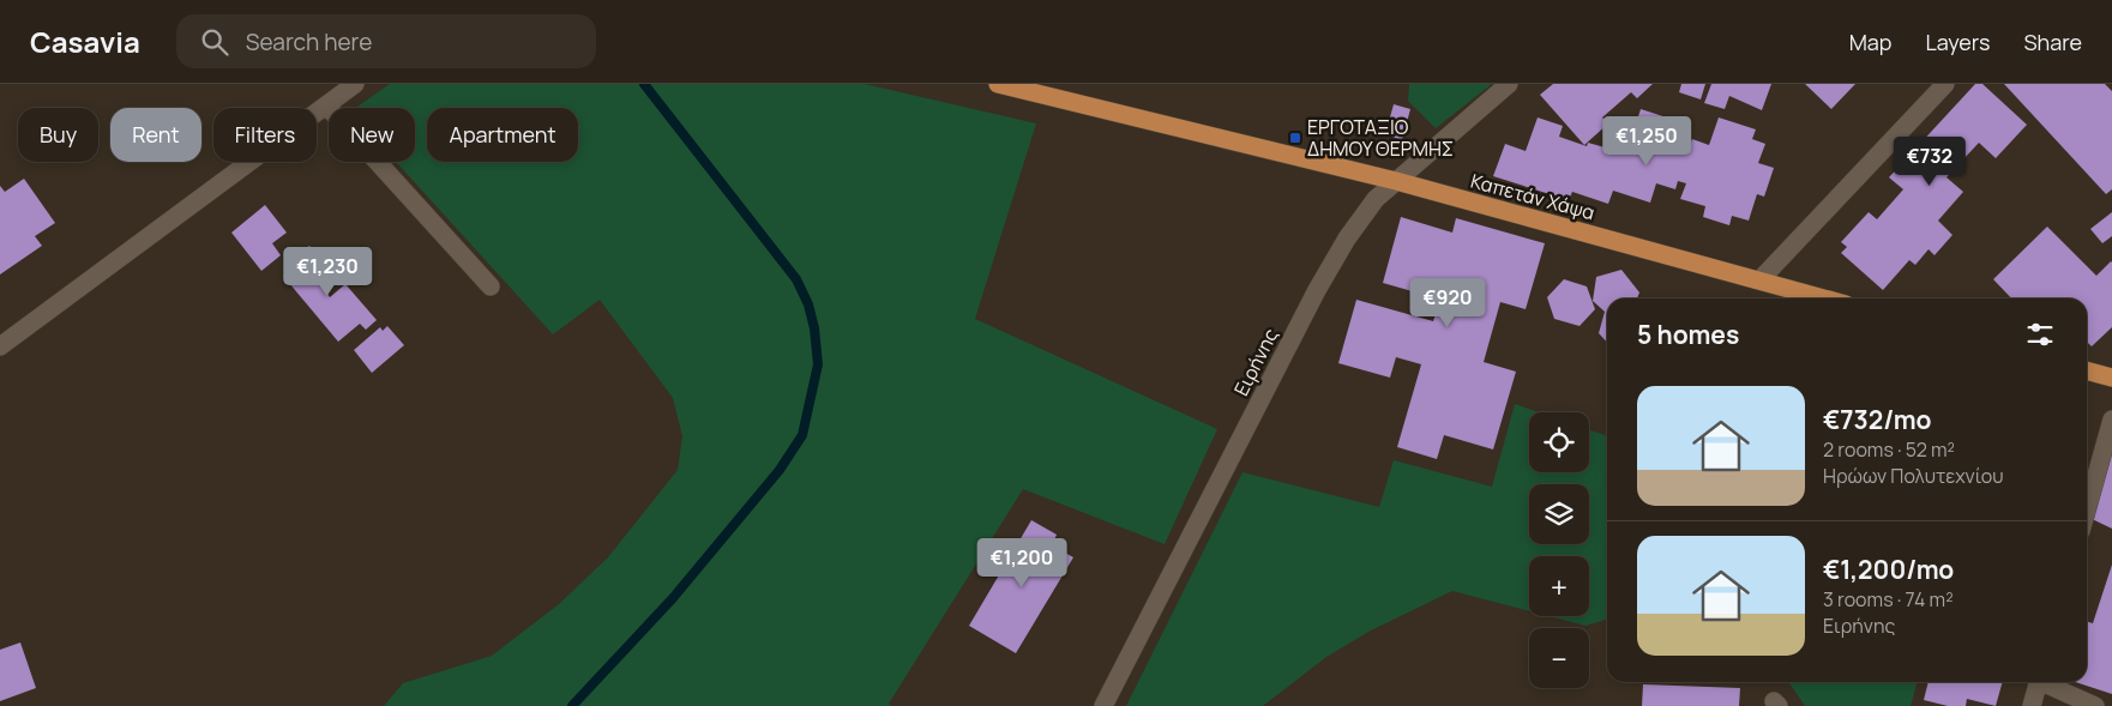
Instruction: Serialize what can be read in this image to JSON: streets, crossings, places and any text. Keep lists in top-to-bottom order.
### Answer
{
  "streets": {
    "main road": ["Καπετάν Χάψα"],
    "street": ["Ειρήνης"]
  },
  "crossings": [
    ["Καπετάν Χάψα", "Ειρήνης"]
  ],
  "places": {
    "transit": ["ΕΡΓΟΤΑΞΙΟ ΔΗΜΟΥ ΘΕΡΜΗΣ"]
  },
  "page": {
    "header": "Casavia",
    "search": "Search here",
    "nav": ["Map", "Layers", "Share"],
    "chip": [
      "Buy",
      "Rent",
      "Filters",
      "New",
      "Apartment"
    ],
    "price": [
      "€1,250",
      "€732",
      "€1,230",
      "€920",
      "€1,200"
    ],
    "heading": "5 homes",
    "list": [
      {
        "name": "€732/mo",
        "note": "2 rooms · 52 m² · Ηρώων Πολυτεχνίου"
      },
      {
        "name": "€1,200/mo",
        "note": "3 rooms · 74 m² · Ειρήνης"
      }
    ],
    "map_buttons": ["+", "−"]
  }
}
